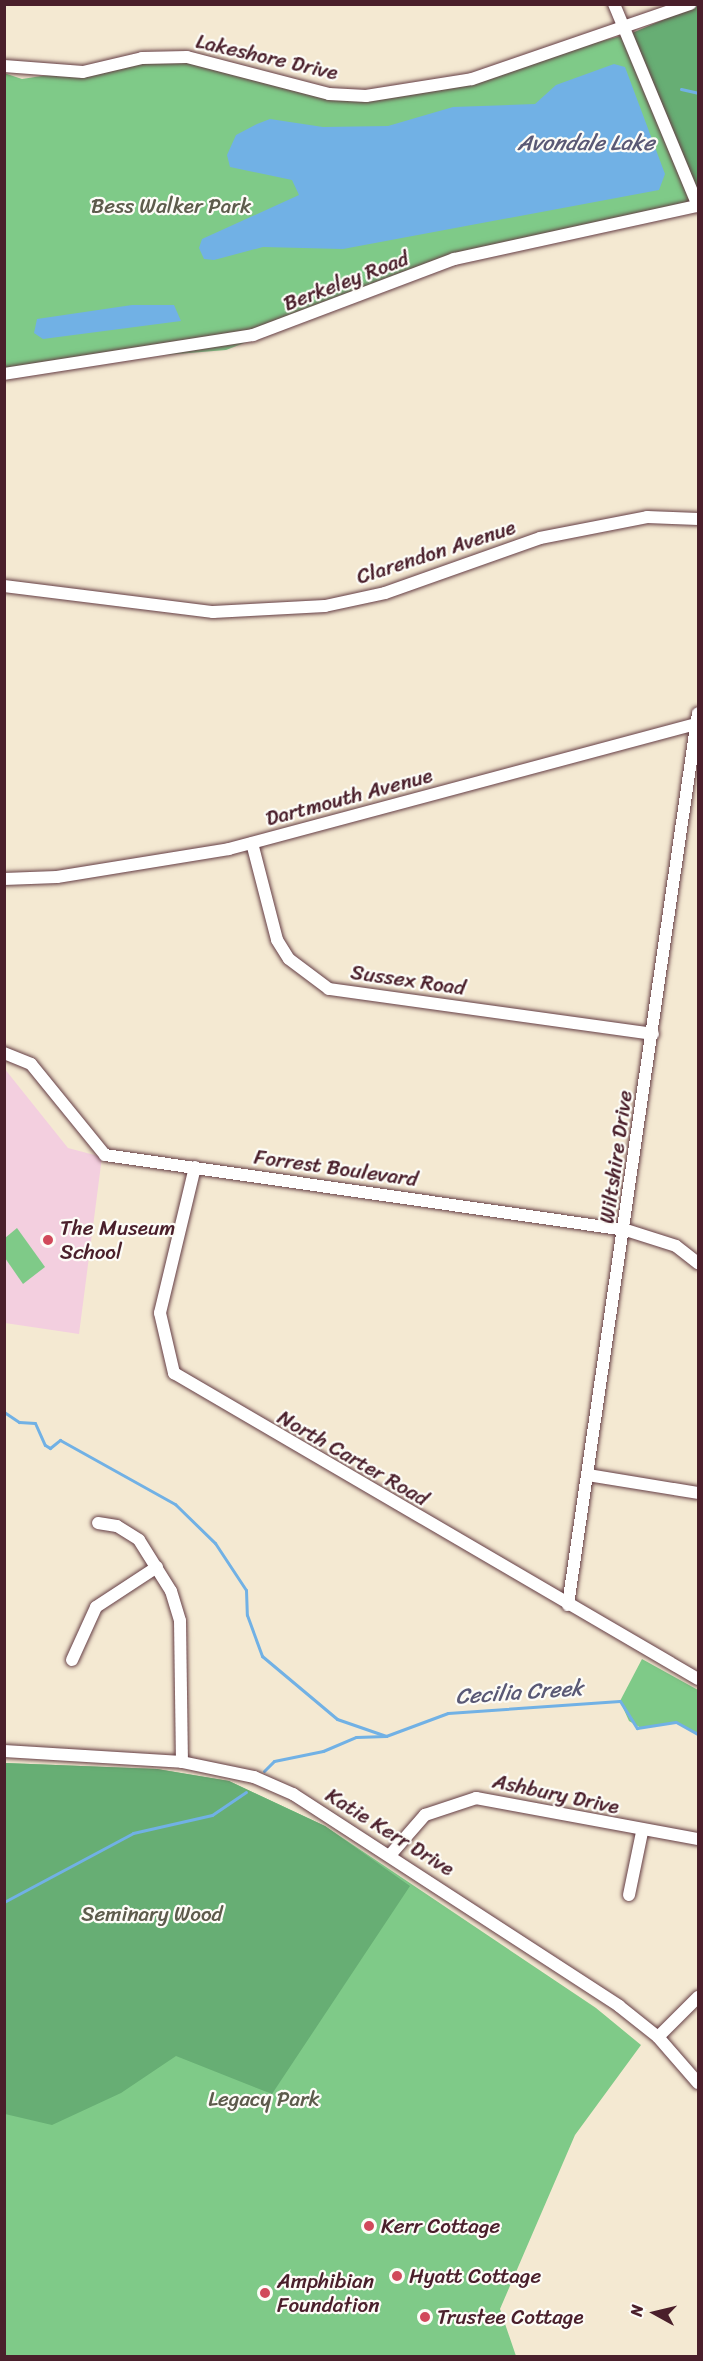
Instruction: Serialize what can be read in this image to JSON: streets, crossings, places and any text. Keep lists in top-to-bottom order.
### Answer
{
  "streets": {
    "street": [
      "Lakeshore Drive",
      "Berkeley Road",
      "Clarendon Avenue",
      "Dartmouth Avenue",
      "Sussex Road",
      "Wiltshire Drive",
      "Forrest Boulevard",
      "North Carter Road",
      "Ashbury Drive",
      "Katie Kerr Drive"
    ]
  },
  "crossings": [
    ["Dartmouth Avenue", "Sussex Road"],
    ["Dartmouth Avenue", "Wiltshire Drive"],
    ["Sussex Road", "Wiltshire Drive"],
    ["Wiltshire Drive", "Forrest Boulevard"],
    ["Wiltshire Drive", "North Carter Road"],
    ["Forrest Boulevard", "North Carter Road"],
    ["Ashbury Drive", "Katie Kerr Drive"]
  ],
  "water": ["Avondale Lake", "Cecilia Creek"],
  "parks": ["Bess Walker Park", "Seminary Wood", "Legacy Park"],
  "places": [
    "The Museum School",
    "Kerr Cottage",
    "Hyatt Cottage",
    "Amphibian Foundation",
    "Trustee Cottage"
  ],
  "north": "left"
}
